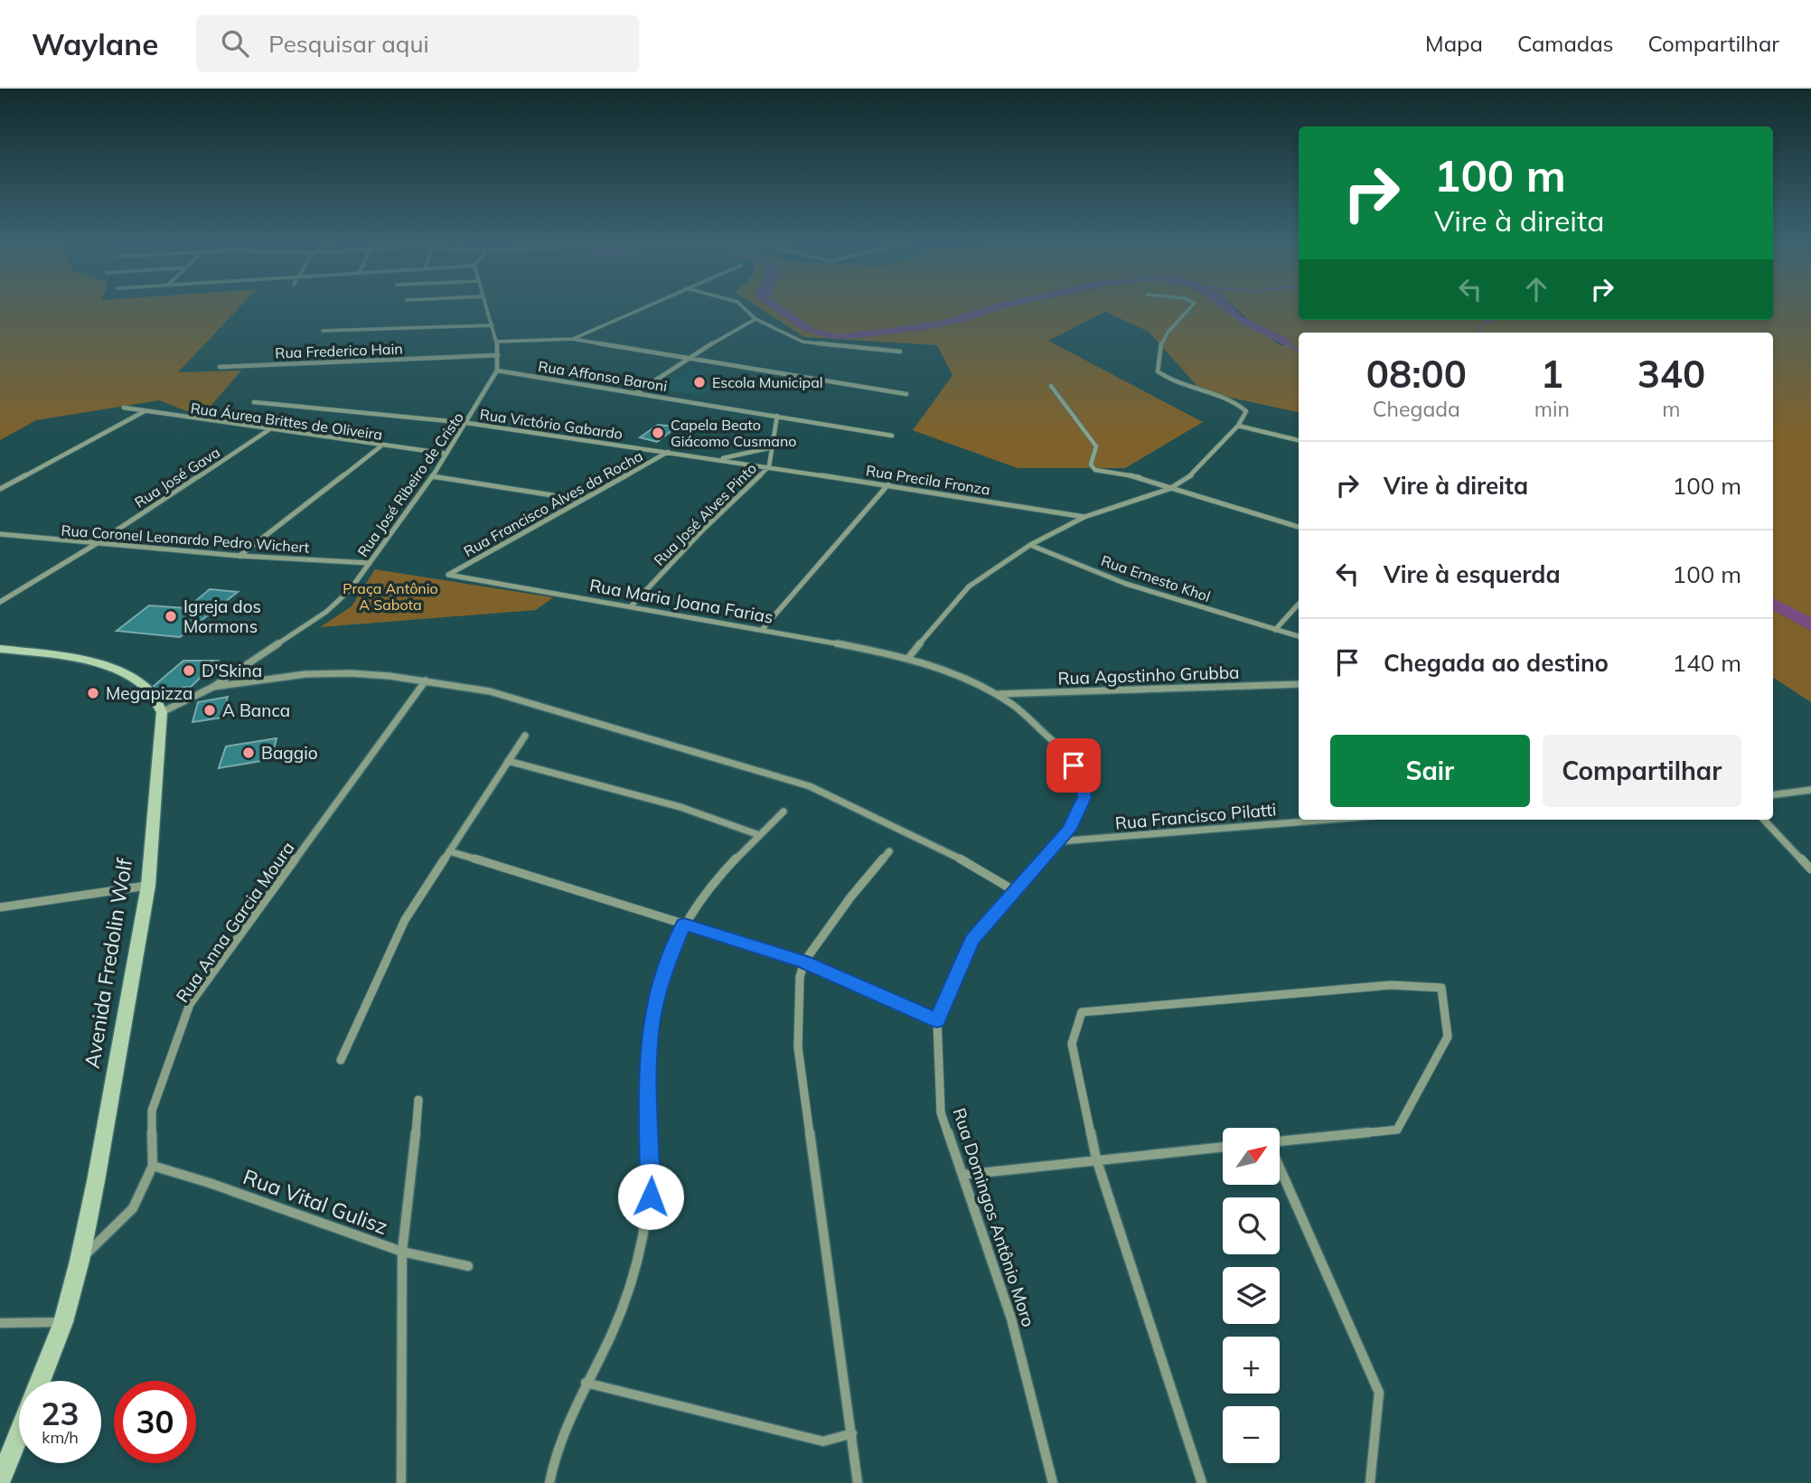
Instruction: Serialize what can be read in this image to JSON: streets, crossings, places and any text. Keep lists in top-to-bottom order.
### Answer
{
  "streets": {
    "main road": ["Avenida Fredolin Wolf"],
    "street": [
      "Rua Frederico Hain",
      "Rua Affonso Baroni",
      "Rua Áurea Brittes de Oliveira",
      "Rua Victório Gabardo",
      "Rua José Gava",
      "Rua Precila Fronza",
      "Rua José Ribeiro de Cristo",
      "Rua Francisco Alves da Rocha",
      "Rua José Alves Pinto",
      "Rua Coronel Leonardo Pedro Wichert",
      "Rua Ernesto Khol",
      "Rua Maria Joana Farias",
      "Rua Agostinho Grubba",
      "Rua Francisco Pilatti",
      "Rua Anna Garcia Moura",
      "Rua Vital Gulisz",
      "Rua Domingos Antônio Moro"
    ]
  },
  "crossings": [
    ["Rua Frederico Hain", "Rua José Ribeiro de Cristo"],
    ["Rua Affonso Baroni", "Rua José Ribeiro de Cristo"],
    ["Rua Áurea Brittes de Oliveira", "Rua José Gava"],
    ["Rua Áurea Brittes de Oliveira", "Rua José Ribeiro de Cristo"],
    ["Rua Victório Gabardo", "Rua Precila Fronza"],
    ["Rua Victório Gabardo", "Rua José Ribeiro de Cristo"],
    ["Rua Victório Gabardo", "Rua Francisco Alves da Rocha"],
    ["Rua Victório Gabardo", "Rua José Alves Pinto"],
    ["Rua José Gava", "Rua Coronel Leonardo Pedro Wichert"],
    ["Rua Precila Fronza", "Rua José Alves Pinto"],
    ["Rua José Ribeiro de Cristo", "Rua Coronel Leonardo Pedro Wichert"],
    ["Rua José Ribeiro de Cristo", "Avenida Fredolin Wolf"],
    ["Rua Francisco Alves da Rocha", "Rua Maria Joana Farias"],
    ["Rua José Alves Pinto", "Rua Maria Joana Farias"],
    ["Rua Maria Joana Farias", "Rua Domingos Antônio Moro"],
    ["Rua Agostinho Grubba", "Rua Domingos Antônio Moro"],
    ["Rua Francisco Pilatti", "Rua Domingos Antônio Moro"],
    ["Rua Anna Garcia Moura", "Avenida Fredolin Wolf"],
    ["Rua Anna Garcia Moura", "Rua Vital Gulisz"]
  ],
  "parks": ["Praça Antônio A Sabota"],
  "places": [
    "Escola Municipal",
    "Capela Beato Giácomo Cusmano",
    "Igreja dos Mormons",
    "D'Skina",
    "Megapizza",
    "A Banca",
    "Baggio"
  ],
  "north": "top right",
  "page": {
    "header": "Waylane",
    "search": "Pesquisar aqui",
    "nav": ["Mapa", "Camadas", "Compartilhar"],
    "turn": ["100 m", "Vire à direita"],
    "eta": [
      "08:00",
      "Chegada",
      "1",
      "min",
      "340",
      "m"
    ],
    "list": [
      {
        "name": "Vire à direita",
        "value": "100 m"
      },
      {
        "name": "Vire à esquerda",
        "value": "100 m"
      },
      {
        "name": "Chegada ao destino",
        "value": "140 m"
      }
    ],
    "buttons": ["Sair", "Compartilhar"],
    "map_buttons": ["+", "−"],
    "speed": "23 km/h",
    "limit": "30"
  }
}
